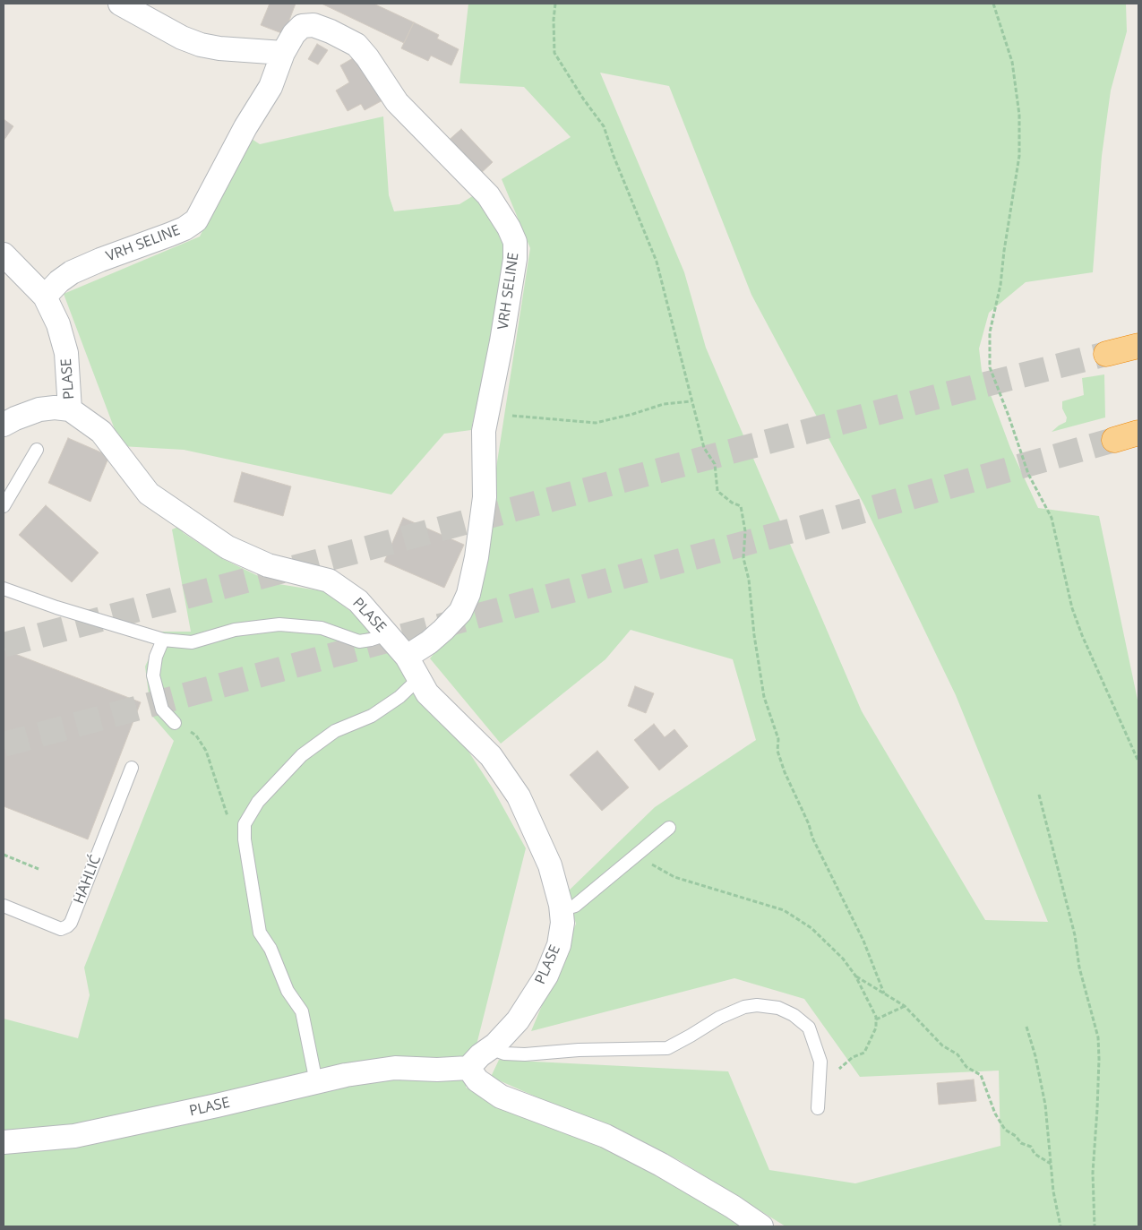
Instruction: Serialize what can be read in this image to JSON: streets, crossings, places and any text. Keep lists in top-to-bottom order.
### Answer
{
  "streets": {
    "street": ["VRH SELINE", "PLASE"],
    "lane": ["HAHLIĆ"]
  },
  "crossings": [
    ["VRH SELINE", "PLASE"]
  ]
}
